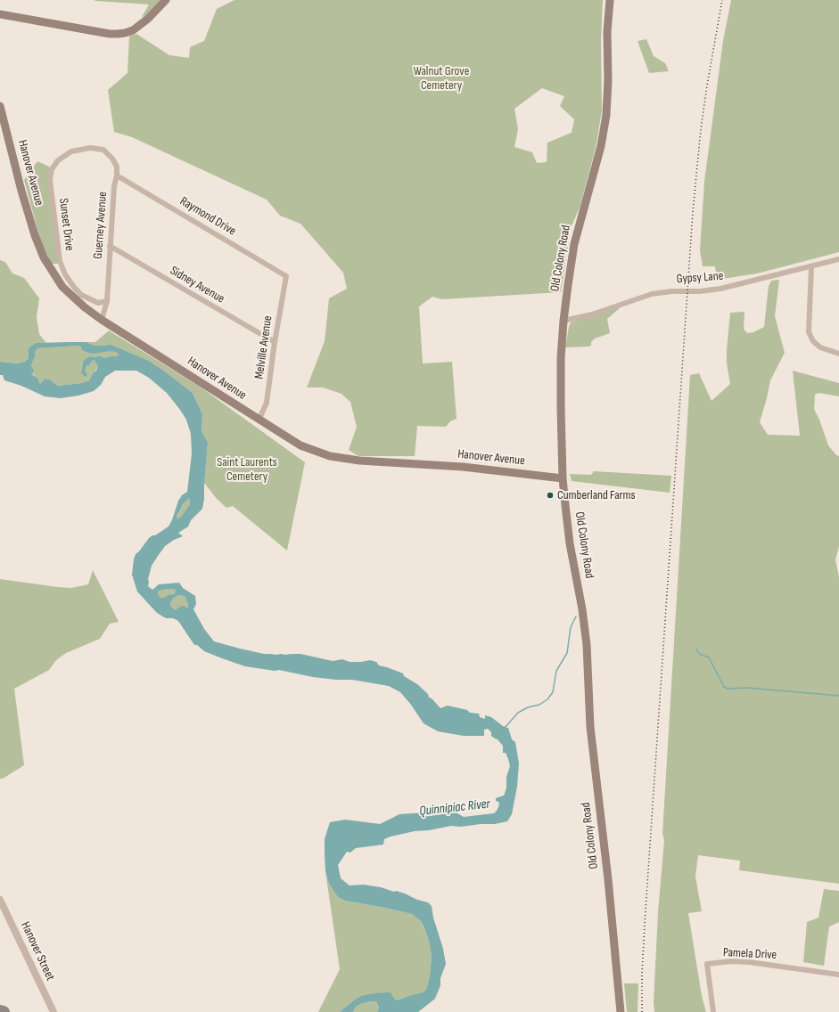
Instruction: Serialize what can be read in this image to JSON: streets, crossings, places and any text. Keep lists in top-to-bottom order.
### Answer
{
  "streets": {
    "main road": ["Hanover Avenue", "Old Colony Road"],
    "street": [
      "Raymond Drive",
      "Sunset Drive",
      "Guerney Avenue",
      "Gypsy Lane",
      "Sidney Avenue",
      "Melville Avenue",
      "Hanover Street",
      "Pamela Drive"
    ]
  },
  "crossings": [
    ["Hanover Avenue", "Guerney Avenue"],
    ["Hanover Avenue", "Old Colony Road"],
    ["Hanover Avenue", "Melville Avenue"],
    ["Raymond Drive", "Guerney Avenue"],
    ["Raymond Drive", "Melville Avenue"],
    ["Sunset Drive", "Guerney Avenue"],
    ["Guerney Avenue", "Sidney Avenue"],
    ["Old Colony Road", "Gypsy Lane"],
    ["Sidney Avenue", "Melville Avenue"]
  ],
  "water": ["Quinnipiac River"],
  "parks": ["Walnut Grove Cemetery", "Saint Laurents Cemetery"],
  "places": ["Cumberland Farms"]
}
